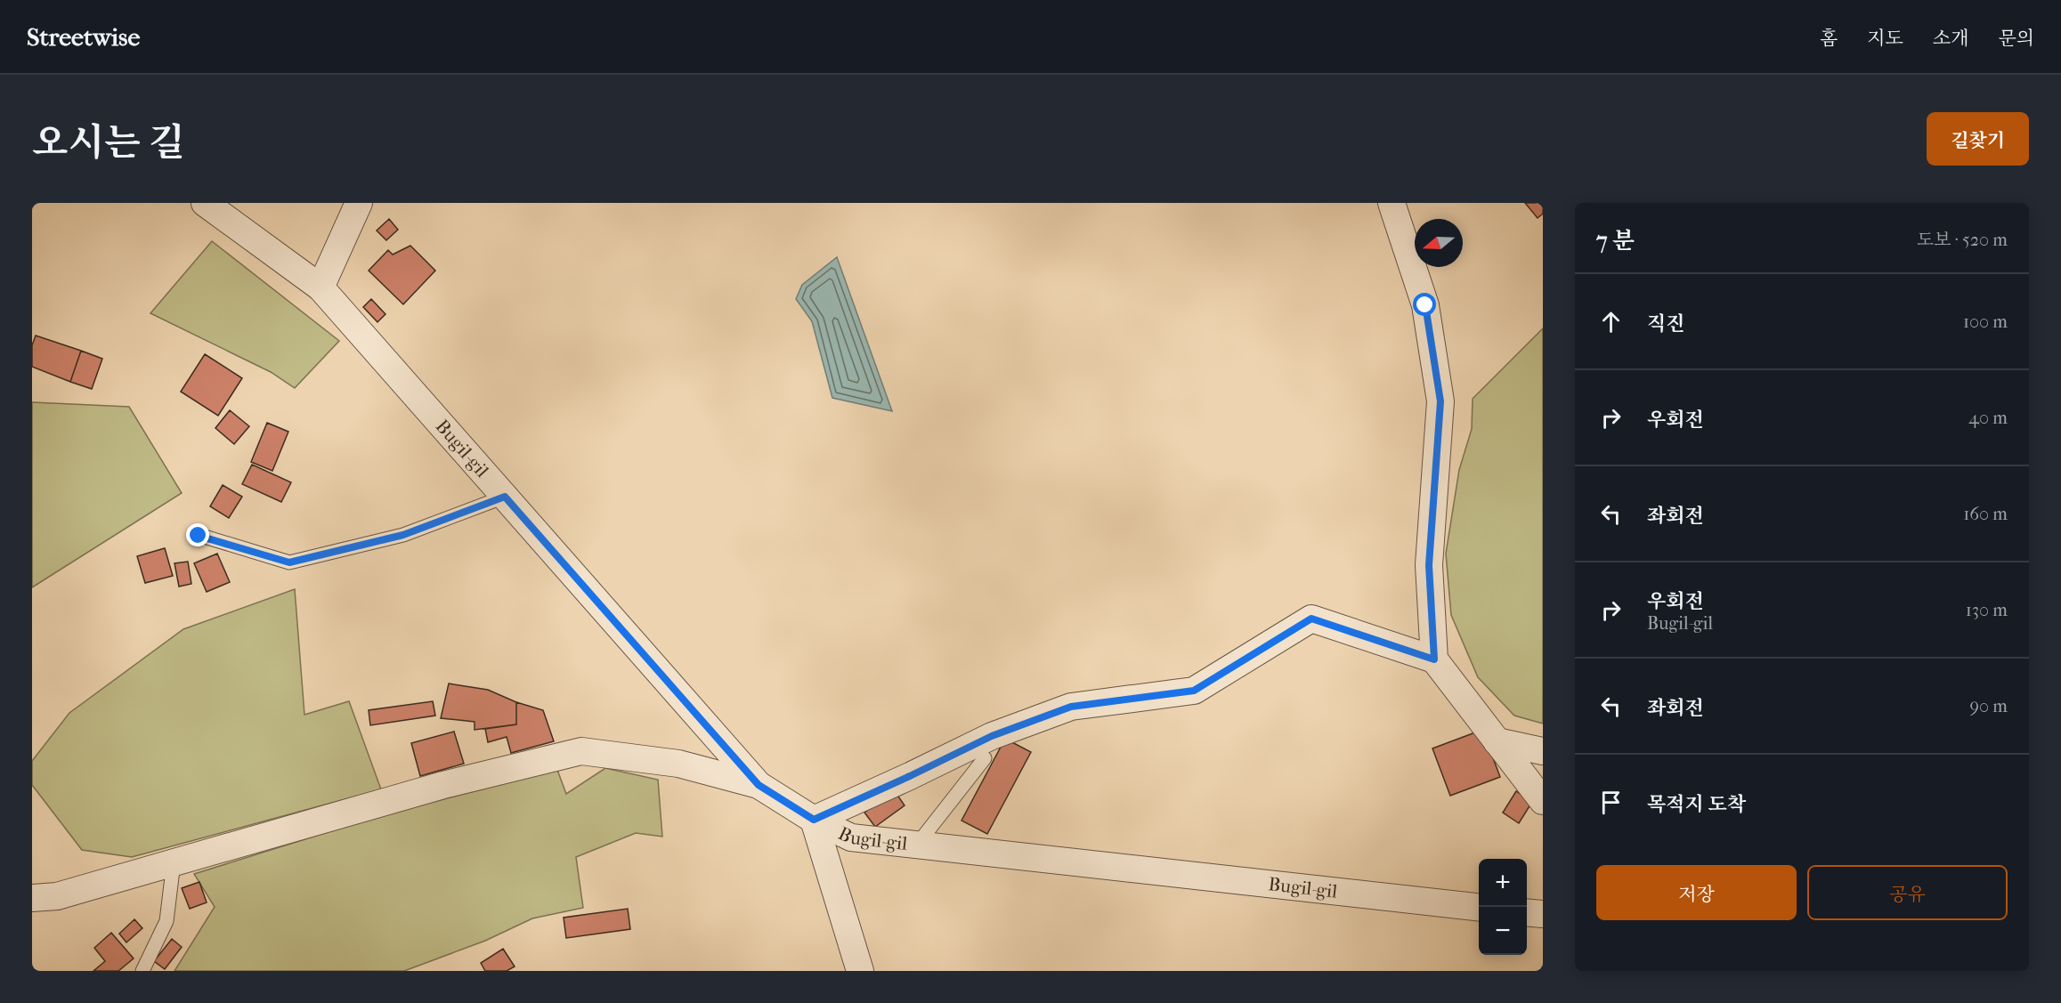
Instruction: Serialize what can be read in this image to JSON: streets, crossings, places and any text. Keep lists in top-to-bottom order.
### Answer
{
  "streets": {
    "street": ["Bugil-gil"]
  },
  "north": "left",
  "page": {
    "header": "Streetwise",
    "nav": [
      "홈",
      "지도",
      "소개",
      "문의"
    ],
    "title": "오시는 길",
    "buttons": [
      "길찾기",
      ["저장", "공유"]
    ],
    "heading": ["7 분", "도보 · 520 m"],
    "list": [
      ["직진", "100 m"],
      ["우회전", "40 m"],
      ["좌회전", "160 m"],
      ["우회전", "Bugil-gil", "130 m"],
      ["좌회전", "90 m"],
      "목적지 도착"
    ],
    "map_buttons": ["+", "−"]
  }
}
